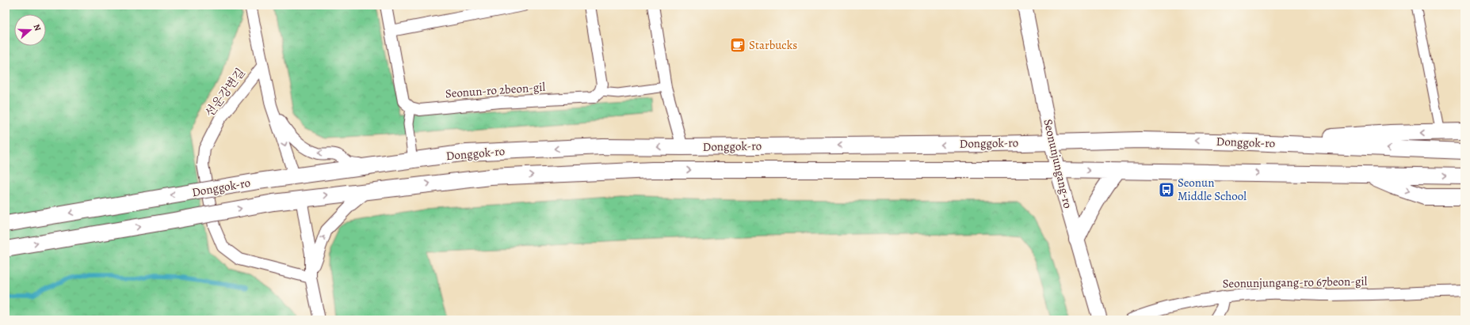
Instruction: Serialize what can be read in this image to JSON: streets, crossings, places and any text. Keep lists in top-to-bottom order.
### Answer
{
  "streets": {
    "main road": ["Donggok-ro"],
    "street": [
      "Seonun-ro 2beon-gil",
      "선운강변길",
      "Seonunjungang-ro",
      "Seonunjungang-ro 67beon-gil"
    ]
  },
  "crossings": [
    ["Donggok-ro", "Seonunjungang-ro"]
  ],
  "places": {
    "cafe": ["Starbucks"],
    "bus stop": ["Seonun Middle School"]
  },
  "north": "right"
}
